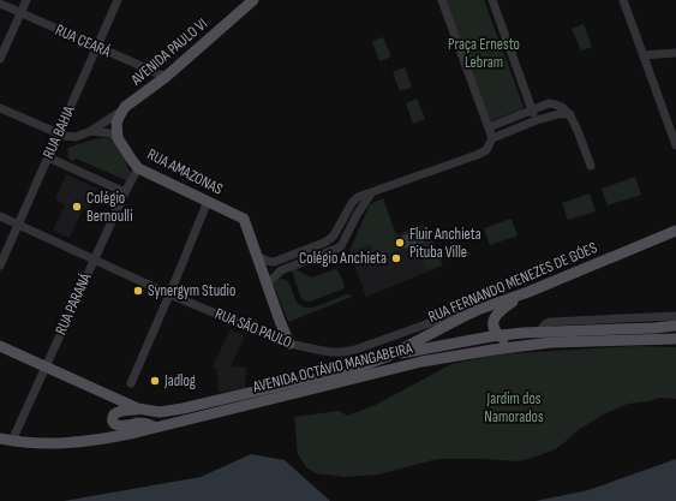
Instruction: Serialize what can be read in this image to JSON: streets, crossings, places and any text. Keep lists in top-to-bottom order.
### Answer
{
  "streets": {
    "main road": [
      "AVENIDA PAULO VI",
      "RUA AMAZONAS",
      "RUA FERNANDO MENEZES DE GÓES",
      "AVENIDA OCTÁVIO MANGABEIRA"
    ],
    "street": [
      "RUA CEARÁ",
      "RUA BAHIA",
      "RUA PARANÁ",
      "RUA SÃO PAULO"
    ]
  },
  "crossings": [
    ["RUA CEARÁ", "AVENIDA PAULO VI"],
    ["RUA CEARÁ", "RUA BAHIA"],
    ["AVENIDA PAULO VI", "RUA AMAZONAS"],
    ["RUA BAHIA", "RUA SÃO PAULO"],
    ["RUA AMAZONAS", "RUA PARANÁ"],
    ["RUA AMAZONAS", "RUA SÃO PAULO"],
    ["RUA FERNANDO MENEZES DE GÓES", "RUA SÃO PAULO"],
    ["RUA FERNANDO MENEZES DE GÓES", "AVENIDA OCTÁVIO MANGABEIRA"],
    ["RUA PARANÁ", "RUA SÃO PAULO"],
    ["RUA PARANÁ", "AVENIDA OCTÁVIO MANGABEIRA"]
  ],
  "parks": ["Praça Ernesto Lebram", "Jardim dos Namorados"],
  "places": [
    "Colégio Bernoulli",
    "Fluir Anchieta Pituba Ville",
    "Colégio Anchieta",
    "Synergym Studio",
    "Jadlog"
  ]
}
